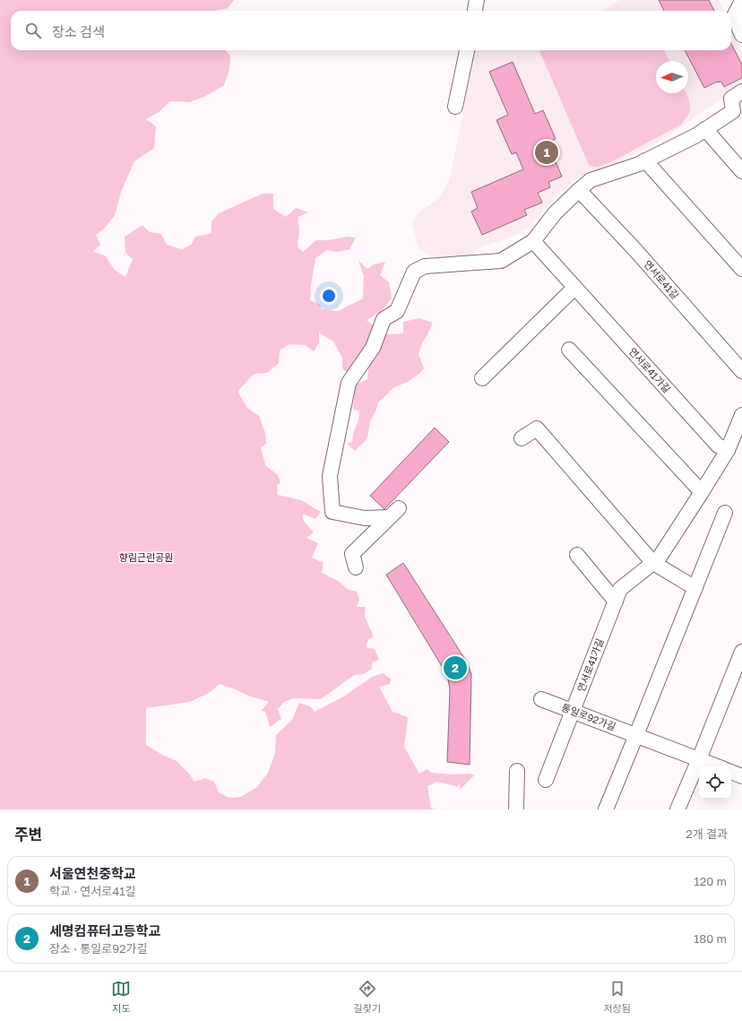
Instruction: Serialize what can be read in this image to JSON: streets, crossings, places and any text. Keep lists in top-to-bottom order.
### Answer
{
  "streets": {
    "street": ["연서로41길", "연서로41가길", "통일로92가길"]
  },
  "crossings": [
    ["연서로41가길", "통일로92가길"]
  ],
  "parks": ["향림근린공원"],
  "north": "left",
  "page": {
    "search": "장소 검색",
    "pins": ["1", "2"],
    "heading": ["주변", "2개 결과"],
    "list": [
      {
        "mark": "1",
        "name": "서울연천중학교",
        "note": "학교 · 연서로41길",
        "value": "120 m"
      },
      {
        "mark": "2",
        "name": "세명컴퓨터고등학교",
        "note": "장소 · 통일로92가길",
        "value": "180 m"
      }
    ],
    "nav": ["지도", "길찾기", "저장됨"]
  }
}
